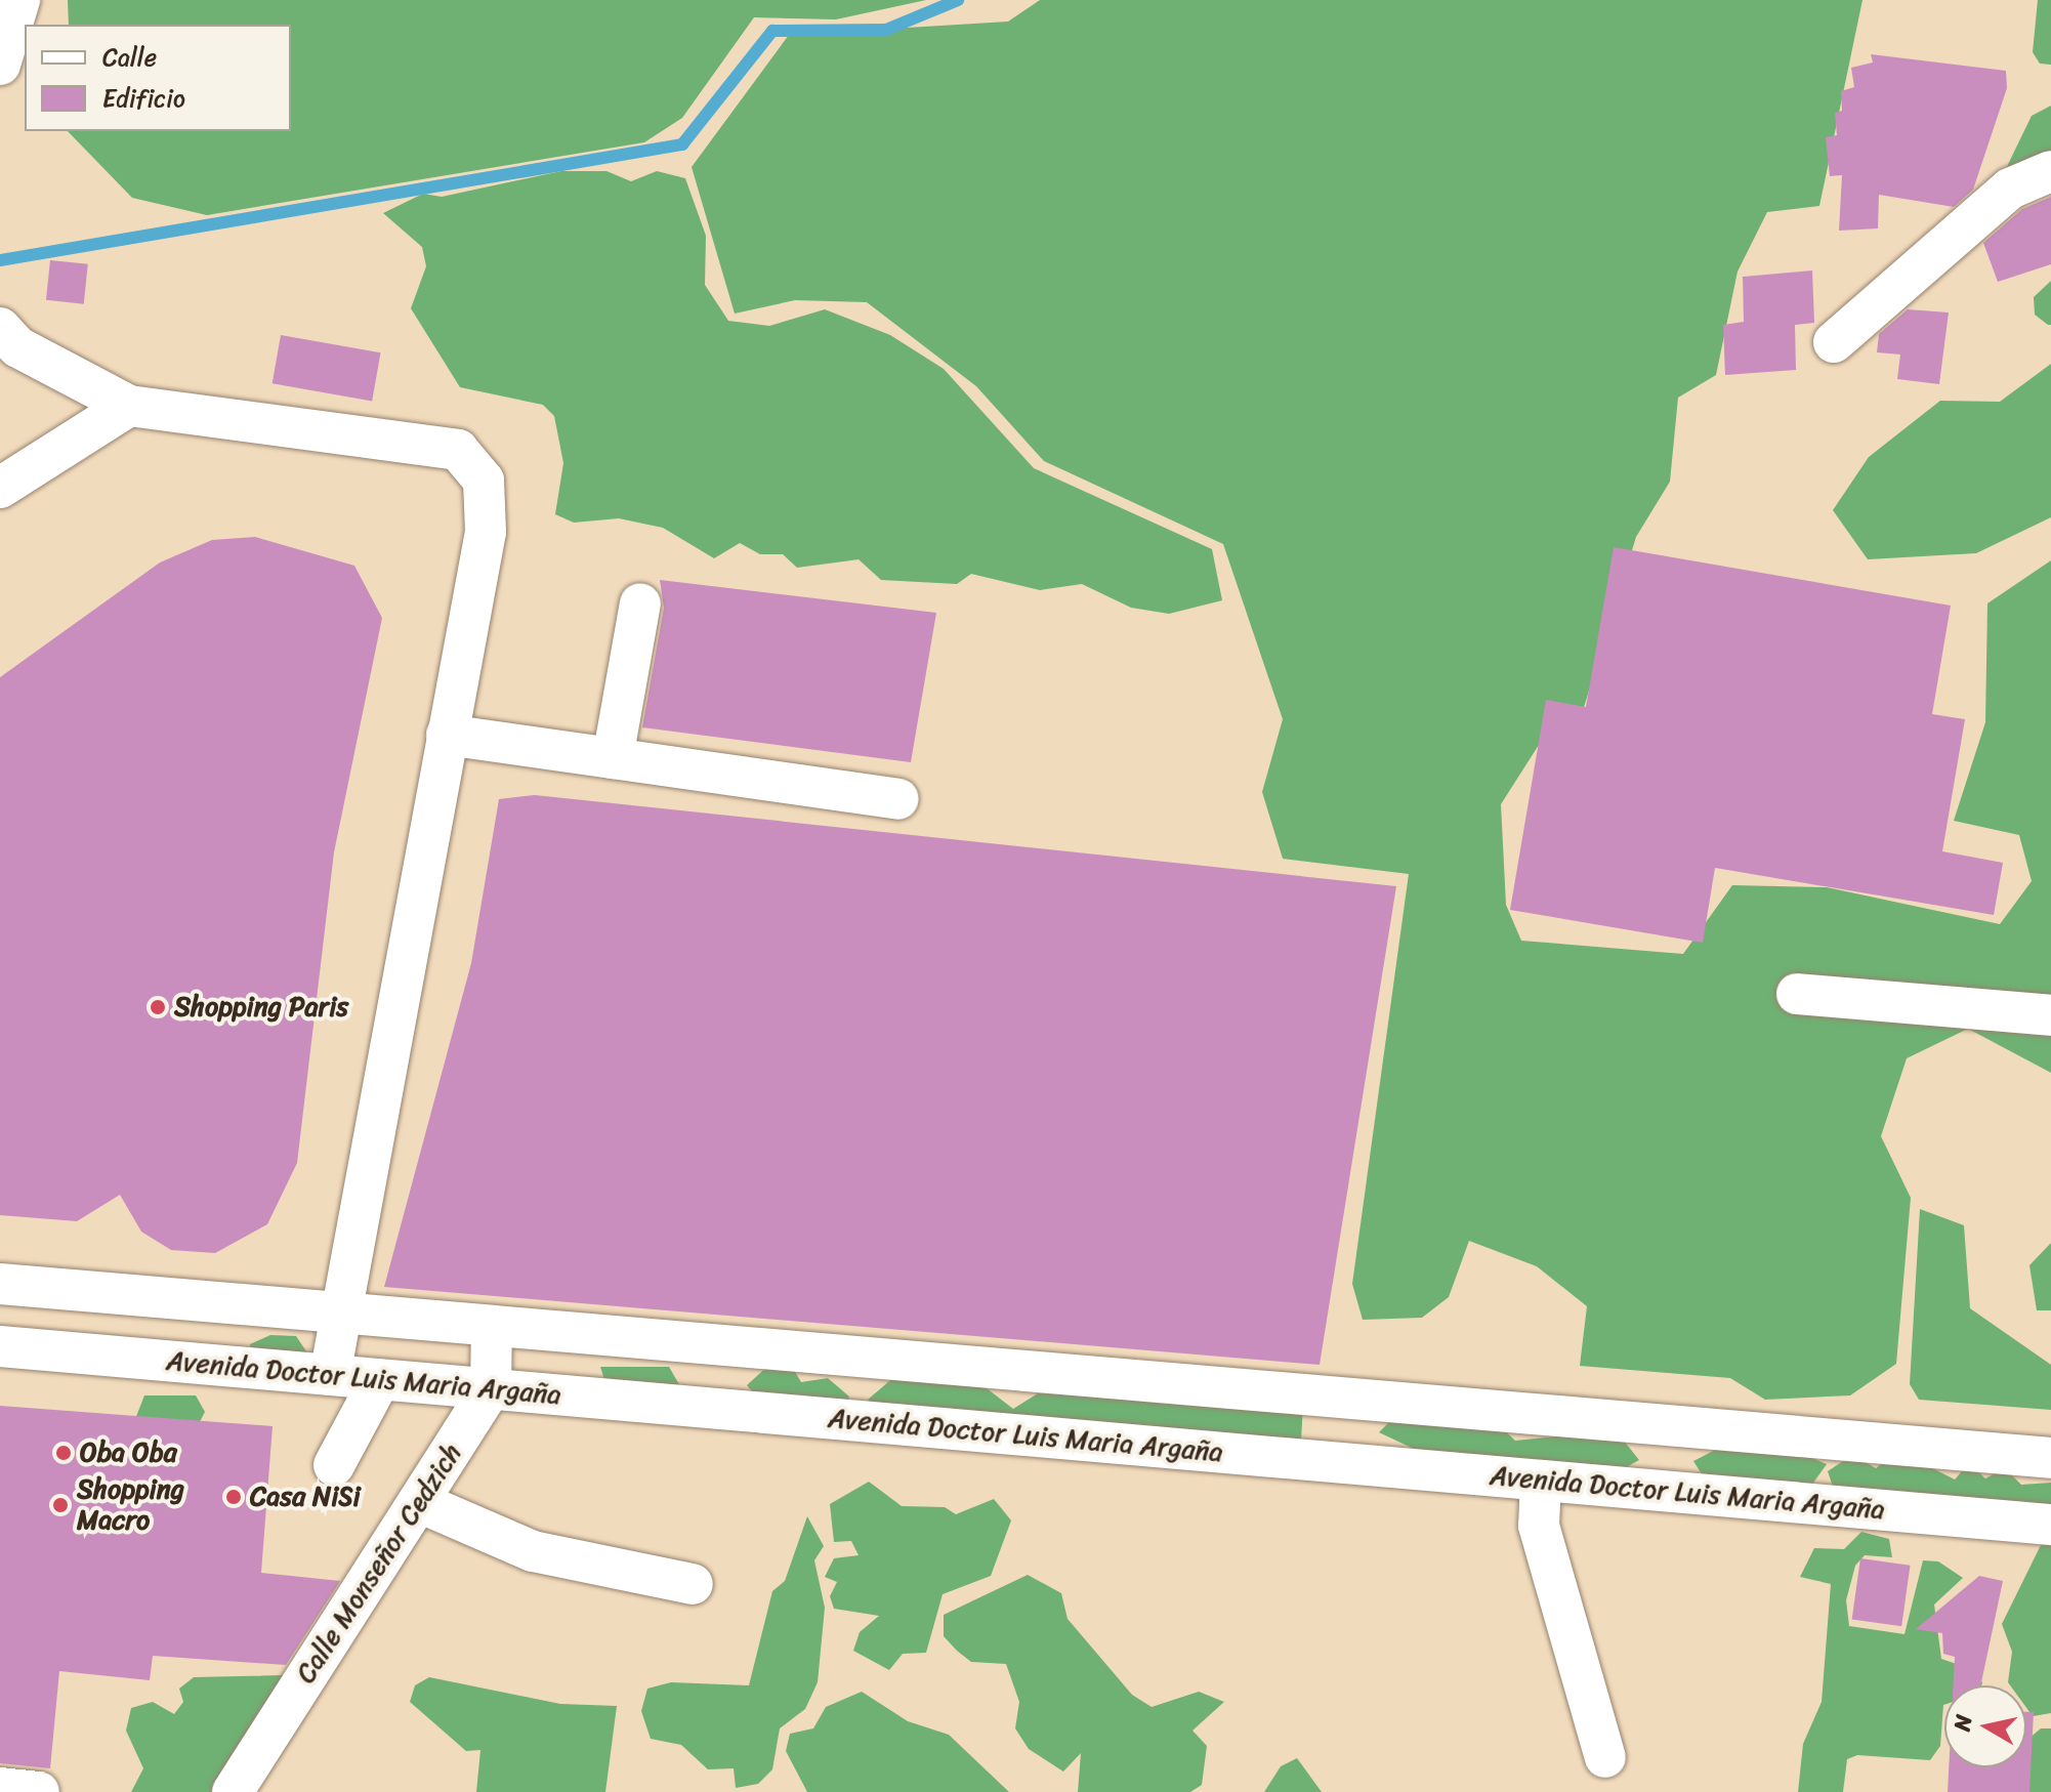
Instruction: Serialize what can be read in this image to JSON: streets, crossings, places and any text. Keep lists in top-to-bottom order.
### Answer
{
  "streets": {
    "street": ["Avenida Doctor Luis Maria Argaña", "Calle Monseñor Cedzich"]
  },
  "crossings": [
    ["Avenida Doctor Luis Maria Argaña", "Calle Monseñor Cedzich"]
  ],
  "places": [
    "Shopping Paris",
    "Oba Oba",
    "Casa NiSi",
    "Shopping Macro"
  ],
  "legend": ["Calle", "Edificio"],
  "north": "left"
}
